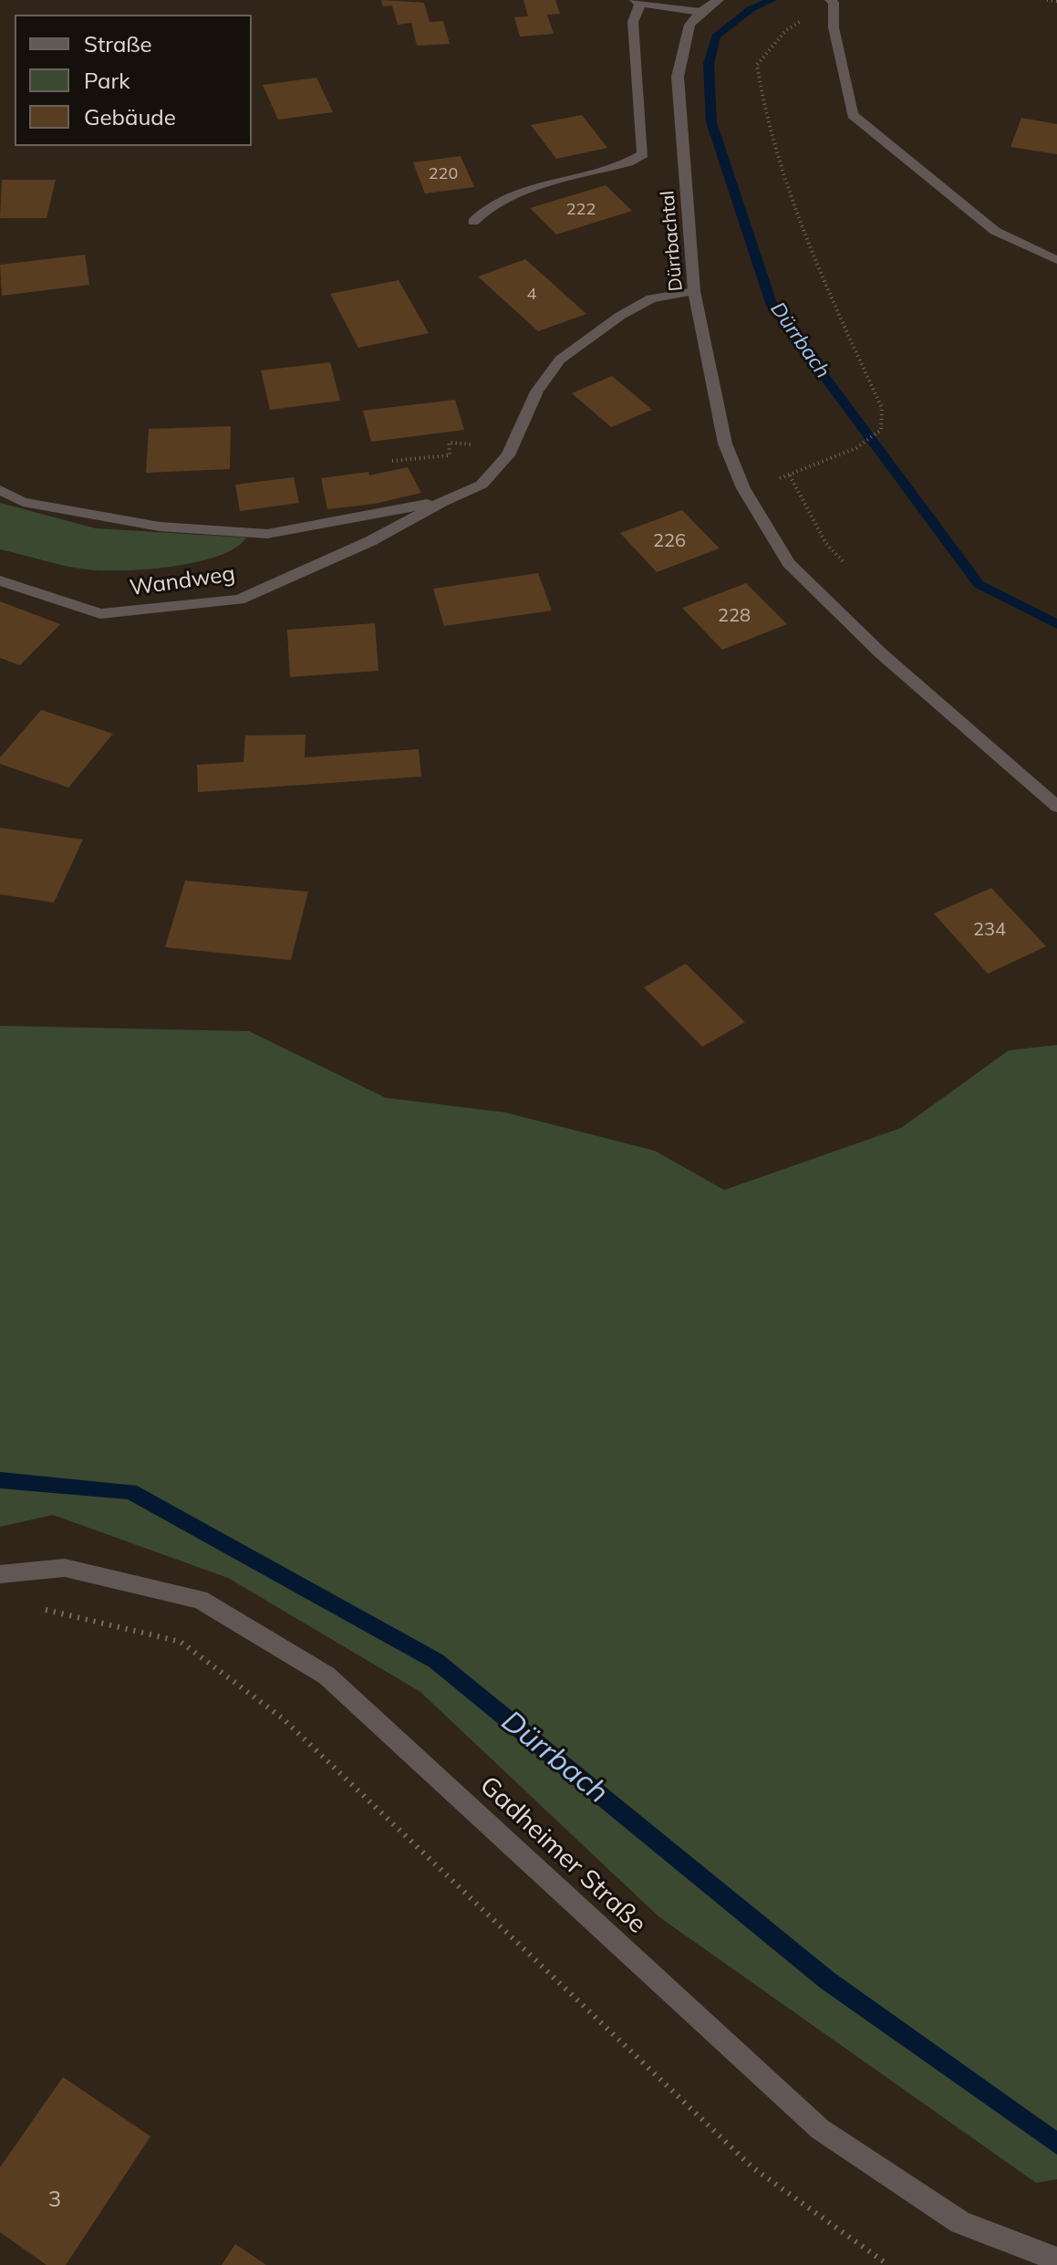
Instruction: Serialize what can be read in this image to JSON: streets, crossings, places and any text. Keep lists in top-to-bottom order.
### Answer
{
  "streets": {
    "street": ["Dürrbachtal", "Wandweg", "Gadheimer Straße"]
  },
  "crossings": [
    ["Dürrbachtal", "Wandweg"]
  ],
  "water": ["Dürrbach"],
  "house_numbers": [
    "220",
    "222",
    "4",
    "226",
    "228",
    "234",
    "3"
  ],
  "legend": ["Straße", "Park", "Gebäude"]
}
